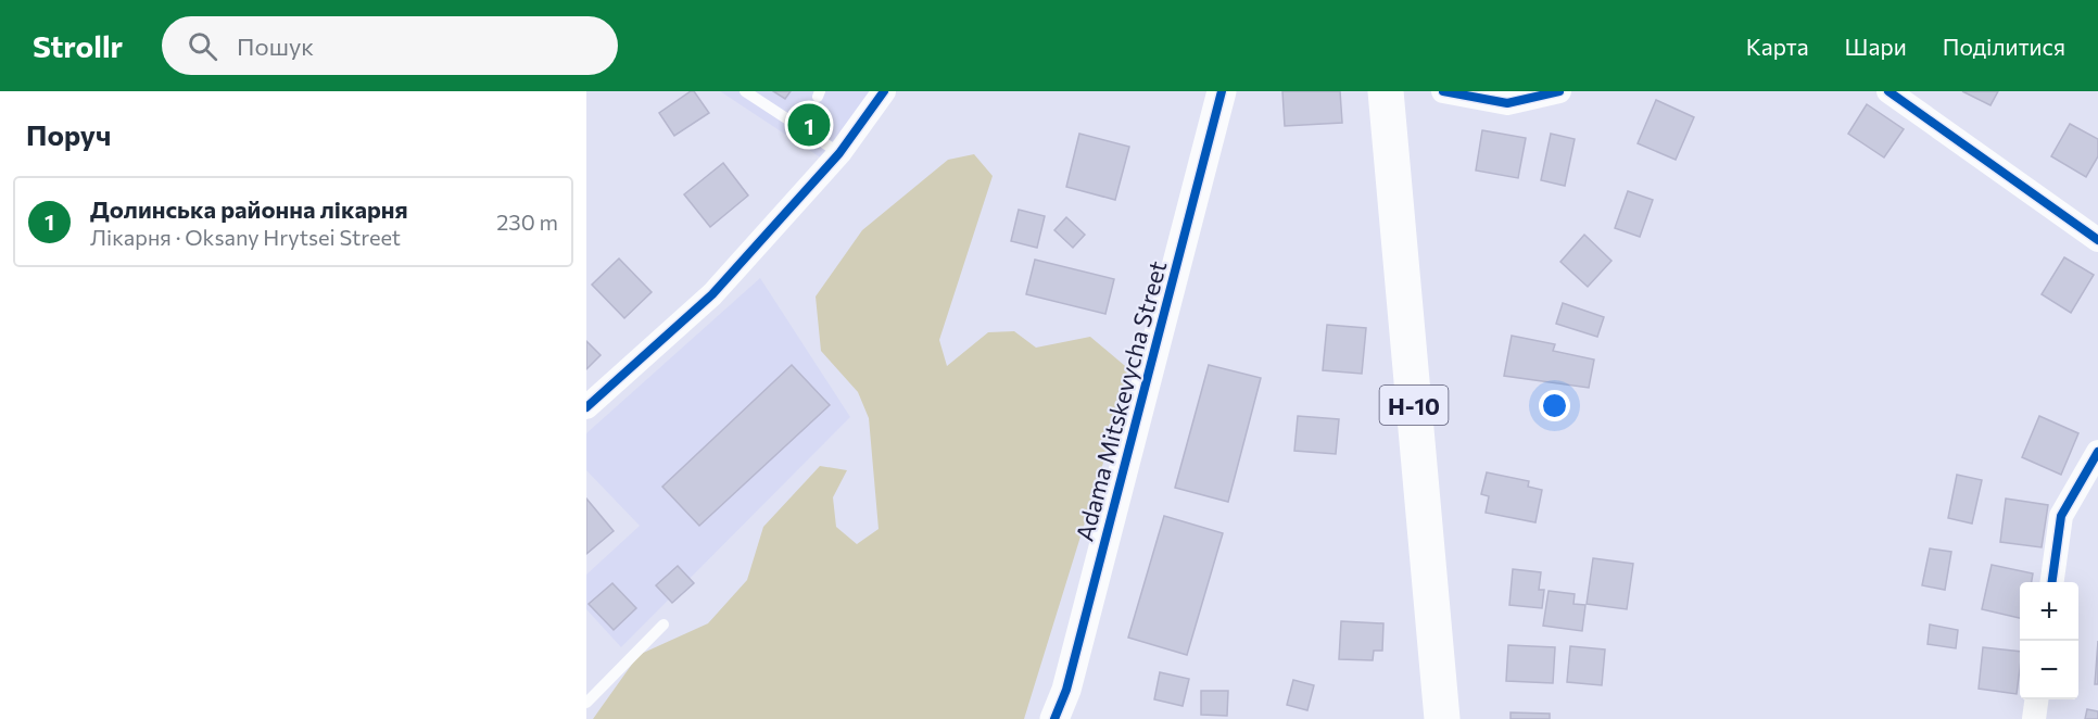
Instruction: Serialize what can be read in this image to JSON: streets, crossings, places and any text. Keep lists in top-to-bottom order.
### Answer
{
  "streets": {
    "main road": ["Н-10"],
    "street": ["Adama Mitskevycha Street"]
  },
  "page": {
    "header": "Strollr",
    "search": "Пошук",
    "nav": ["Карта", "Шари", "Поділитися"],
    "heading": "Поруч",
    "pins": "1",
    "list": [
      {
        "mark": "1",
        "name": "Долинська районна лікарня",
        "note": "Лікарня · Oksany Hrytsei Street",
        "value": "230 m"
      }
    ],
    "map_buttons": ["+", "−"]
  }
}
